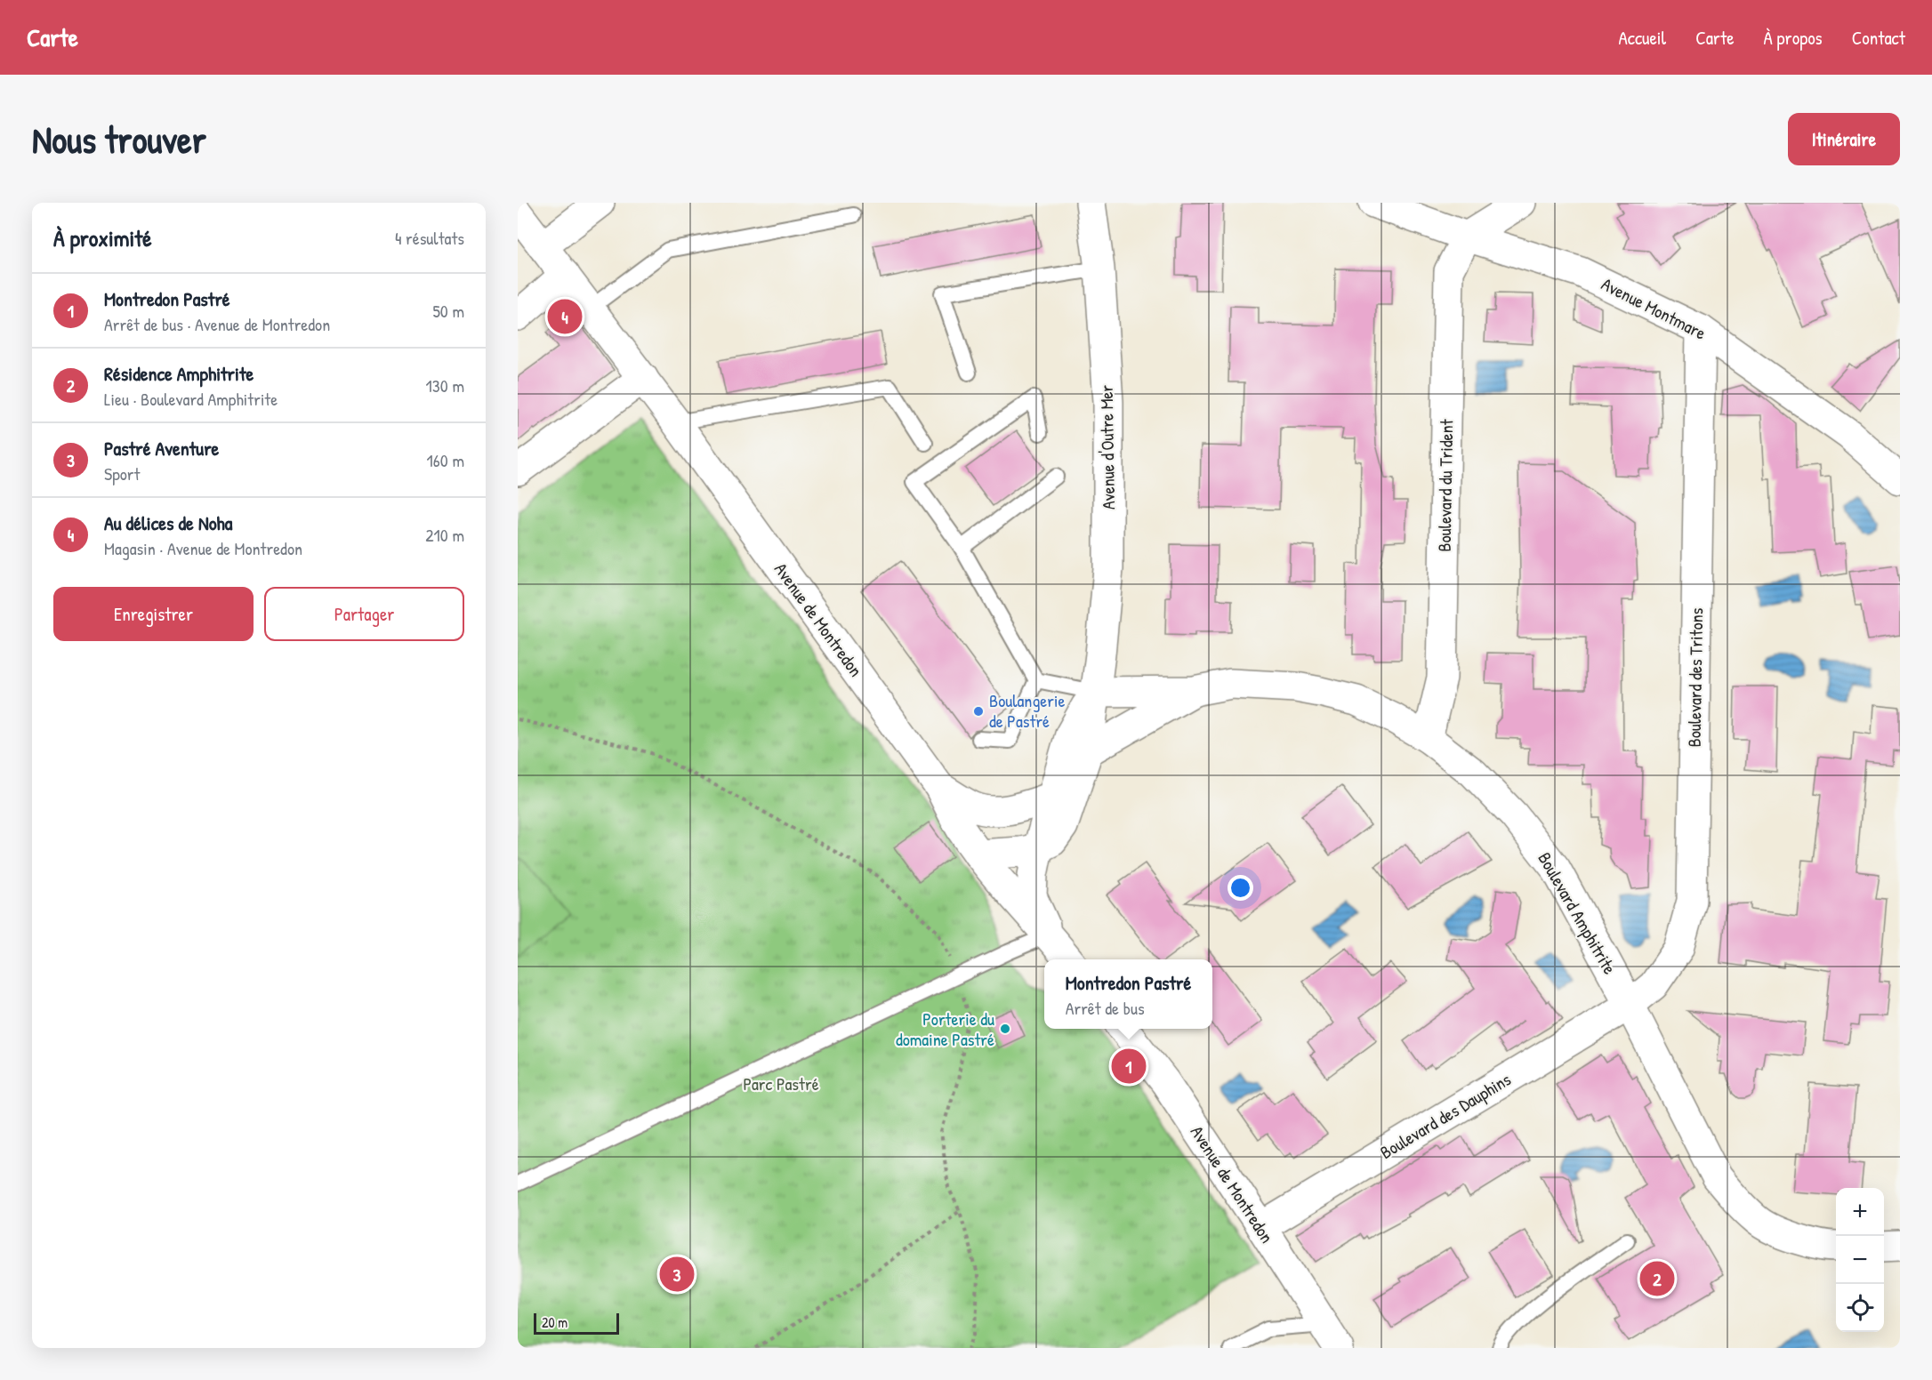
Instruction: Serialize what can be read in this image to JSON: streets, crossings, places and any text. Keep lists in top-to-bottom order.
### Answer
{
  "streets": {
    "street": [
      "Avenue Montmare",
      "Avenue d'Outre Mer",
      "Boulevard du Trident",
      "Avenue de Montredon",
      "Boulevard des Tritons",
      "Boulevard Amphitrite",
      "Boulevard des Dauphins"
    ]
  },
  "crossings": [
    ["Avenue Montmare", "Boulevard du Trident"],
    ["Avenue Montmare", "Boulevard des Tritons"],
    ["Avenue d'Outre Mer", "Avenue de Montredon"],
    ["Avenue d'Outre Mer", "Boulevard Amphitrite"],
    ["Boulevard du Trident", "Boulevard Amphitrite"],
    ["Avenue de Montredon", "Boulevard des Dauphins"],
    ["Boulevard des Tritons", "Boulevard Amphitrite"],
    ["Boulevard des Tritons", "Boulevard des Dauphins"],
    ["Boulevard Amphitrite", "Boulevard des Dauphins"]
  ],
  "parks": ["Parc Pastré"],
  "places": ["Boulangerie de Pastré", "Porterie du domaine Pastré"],
  "scale_bar": "20 m",
  "page": {
    "header": "Carte",
    "nav": [
      "Accueil",
      "Carte",
      "À propos",
      "Contact"
    ],
    "buttons": [
      "Itinéraire",
      ["Enregistrer", "Partager"]
    ],
    "title": "Nous trouver",
    "heading": ["À proximité", "4 résultats"],
    "list": [
      {
        "mark": "1",
        "name": "Montredon Pastré",
        "note": "Arrêt de bus · Avenue de Montredon",
        "value": "50 m"
      },
      {
        "mark": "2",
        "name": "Résidence Amphitrite",
        "note": "Lieu · Boulevard Amphitrite",
        "value": "130 m"
      },
      {
        "mark": "3",
        "name": "Pastré Aventure",
        "note": "Sport",
        "value": "160 m"
      },
      {
        "mark": "4",
        "name": "Au délices de Noha",
        "note": "Magasin · Avenue de Montredon",
        "value": "210 m"
      }
    ],
    "pins": [
      "4",
      "1",
      "3",
      "2"
    ],
    "popup": ["Montredon Pastré", "Arrêt de bus"],
    "map_buttons": ["+", "−"],
    "scale": "20 m"
  }
}
